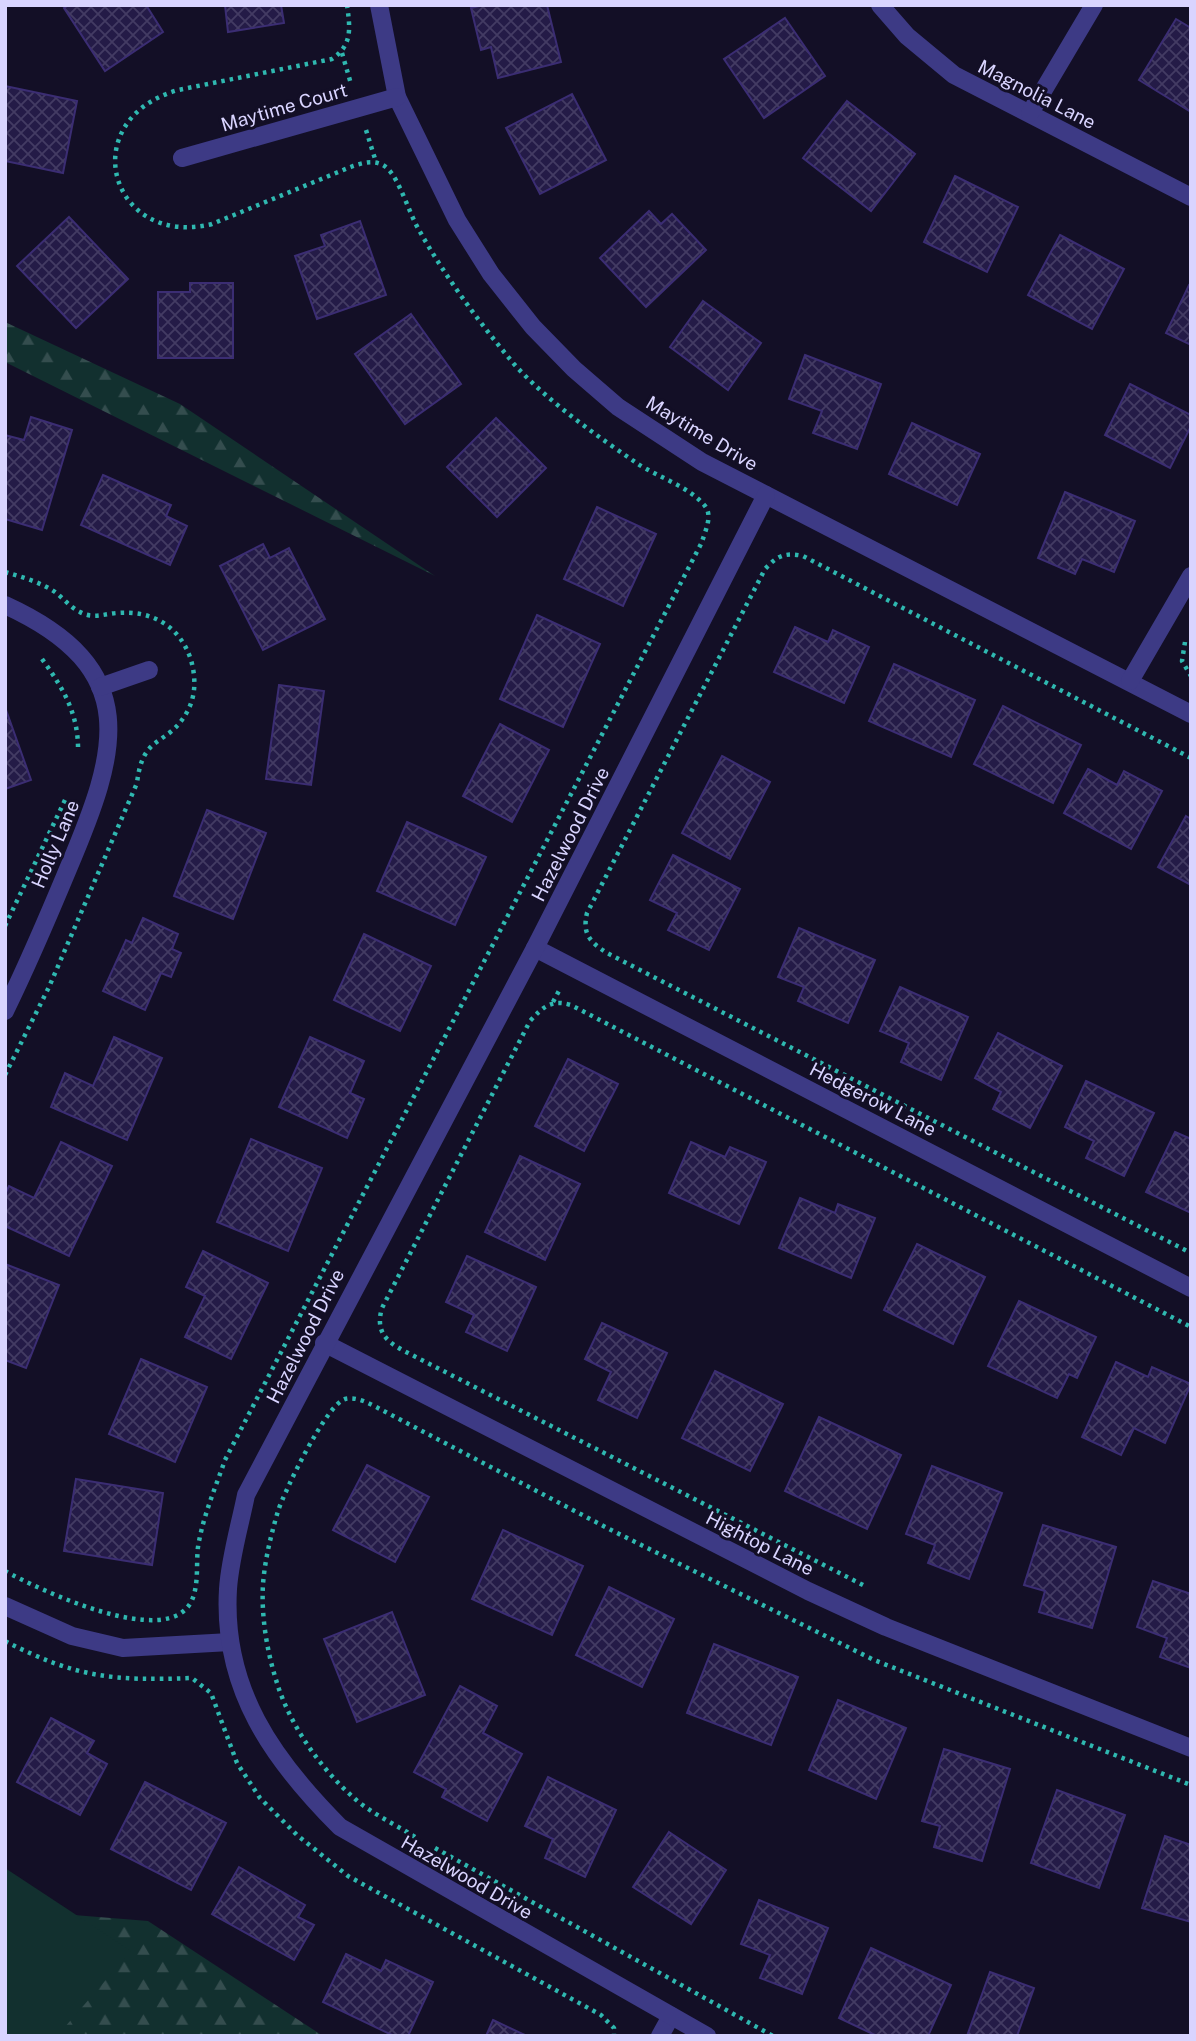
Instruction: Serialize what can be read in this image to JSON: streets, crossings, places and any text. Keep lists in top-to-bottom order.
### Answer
{
  "streets": {
    "street": [
      "Magnolia Lane",
      "Maytime Court",
      "Maytime Drive",
      "Hazelwood Drive",
      "Holly Lane",
      "Hedgerow Lane",
      "Hightop Lane"
    ]
  },
  "crossings": [
    ["Maytime Court", "Maytime Drive"],
    ["Maytime Drive", "Hazelwood Drive"],
    ["Hazelwood Drive", "Hedgerow Lane"],
    ["Hazelwood Drive", "Hightop Lane"]
  ]
}
